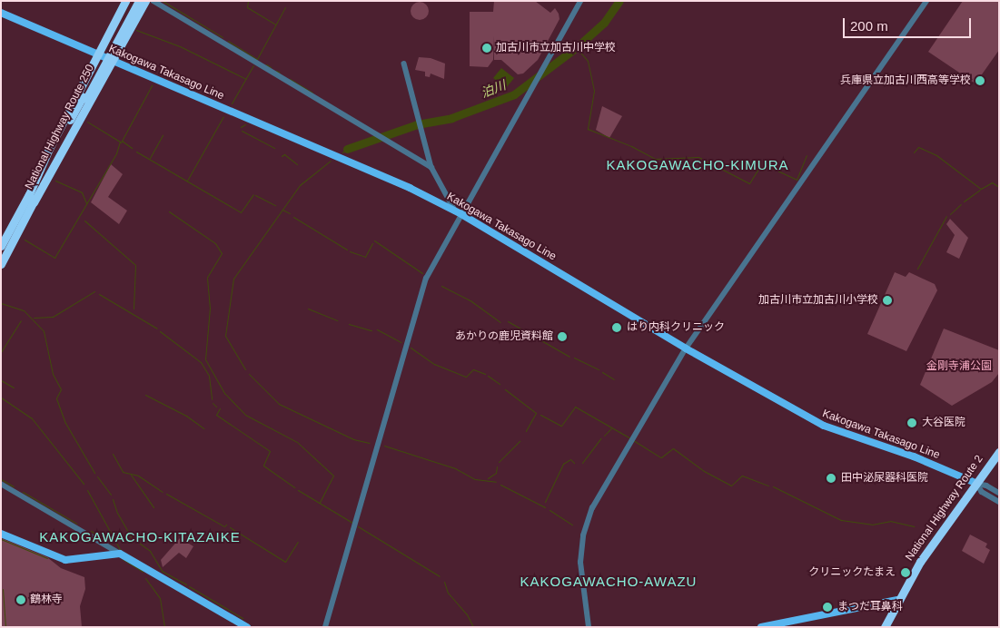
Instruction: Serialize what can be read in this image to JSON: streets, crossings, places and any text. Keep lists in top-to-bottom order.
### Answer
{
  "streets": {
    "highway": ["National Highway Route 250", "National Highway Route 2"],
    "main road": ["Kakogawa Takasago Line"]
  },
  "crossings": [
    ["Kakogawa Takasago Line", "National Highway Route 2"]
  ],
  "districts": ["KAKOGAWACHO-KIMURA", "KAKOGAWACHO-KITAZAIKE", "KAKOGAWACHO-AWAZU"],
  "water": ["泊川"],
  "parks": ["金剛寺浦公園"],
  "places": [
    "加古川市立加古川中学校",
    "兵庫県立加古川西高等学校",
    "加古川市立加古川小学校",
    "はり内科クリニック",
    "あかりの鹿児資料館",
    "大谷医院",
    "田中泌尿器科医院",
    "クリニックたまえ",
    "鶴林寺",
    "まつだ耳鼻科"
  ],
  "scale_bar": "200 m"
}
